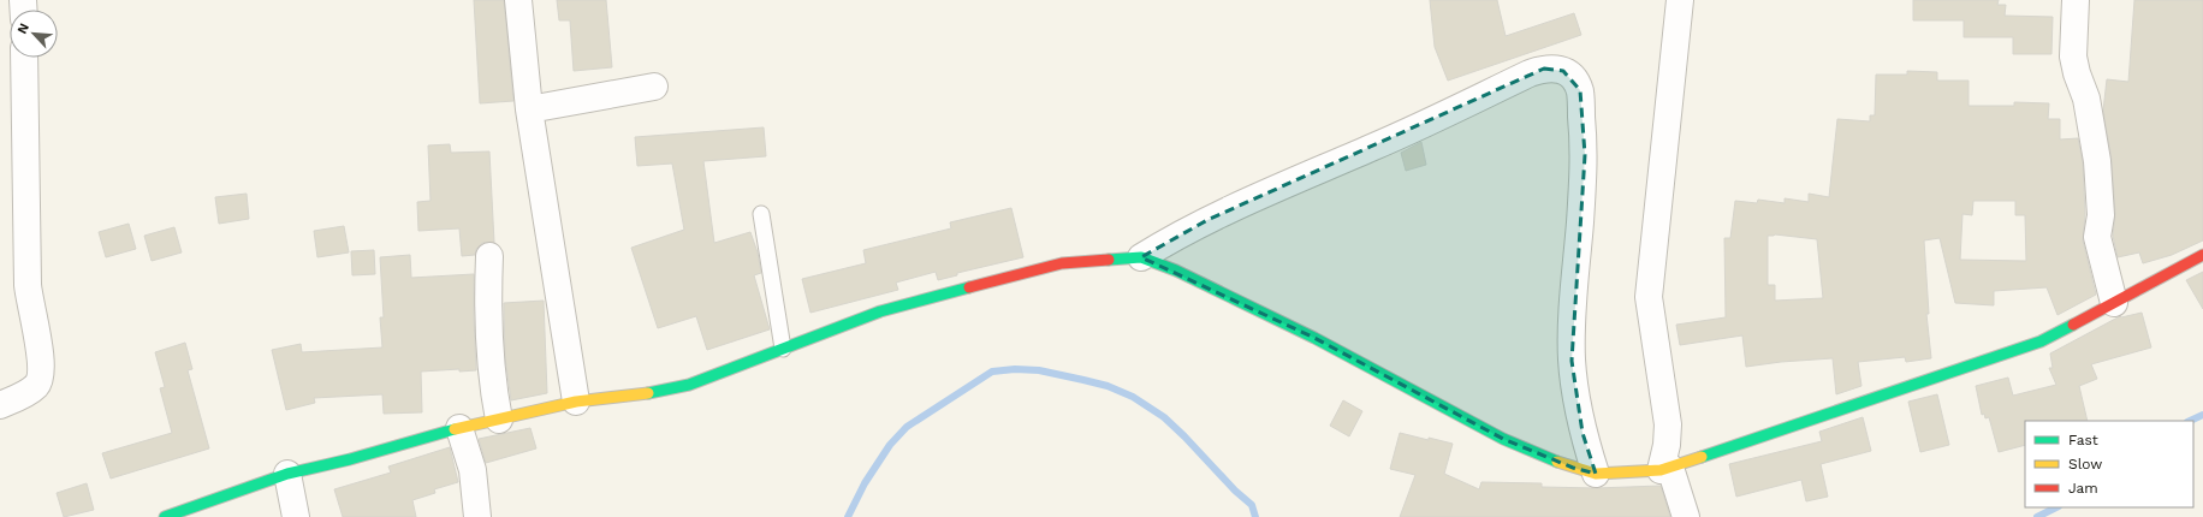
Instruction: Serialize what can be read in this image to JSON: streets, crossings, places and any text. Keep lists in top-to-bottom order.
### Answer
{
  "legend": ["Fast", "Slow", "Jam"],
  "north": "top left"
}
